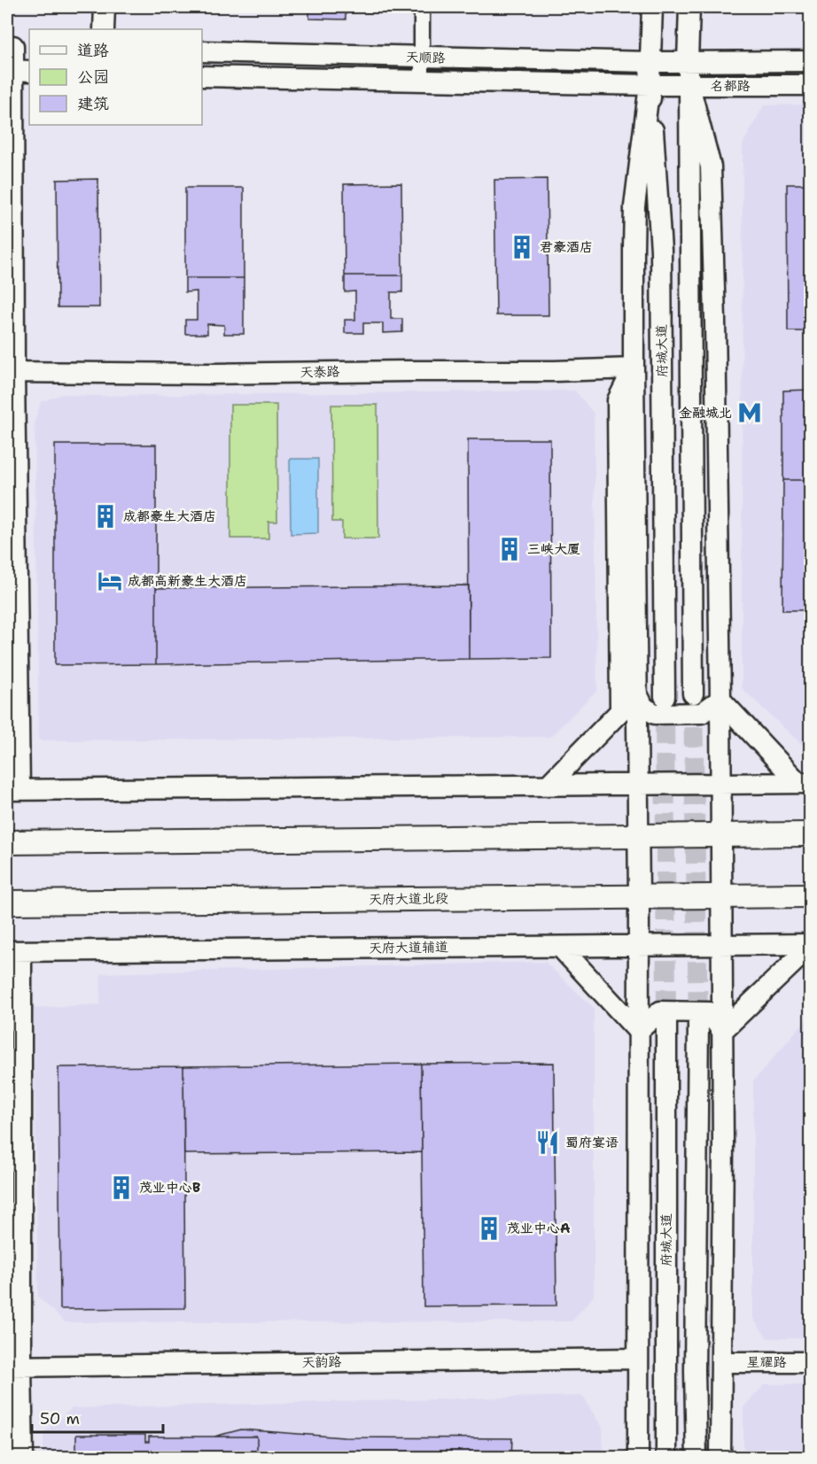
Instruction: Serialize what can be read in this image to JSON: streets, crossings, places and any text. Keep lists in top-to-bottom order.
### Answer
{
  "streets": {
    "main road": ["天府大道北段"],
    "street": [
      "天顺路",
      "名都路",
      "府城大道",
      "天泰路",
      "天府大道辅道",
      "天韵路",
      "星耀路"
    ]
  },
  "crossings": [
    ["天顺路", "名都路"],
    ["天顺路", "府城大道"],
    ["名都路", "府城大道"]
  ],
  "places": {
    "building": [
      "君豪酒店",
      "成都豪生大酒店",
      "三峡大厦",
      "茂业中心B",
      "茂业中心A"
    ],
    "metro station": ["金融城北"],
    "hotel": ["成都高新豪生大酒店"],
    "restaurant": ["蜀府宴语"]
  },
  "legend": ["道路", "公园", "建筑"],
  "scale_bar": "50 m"
}
